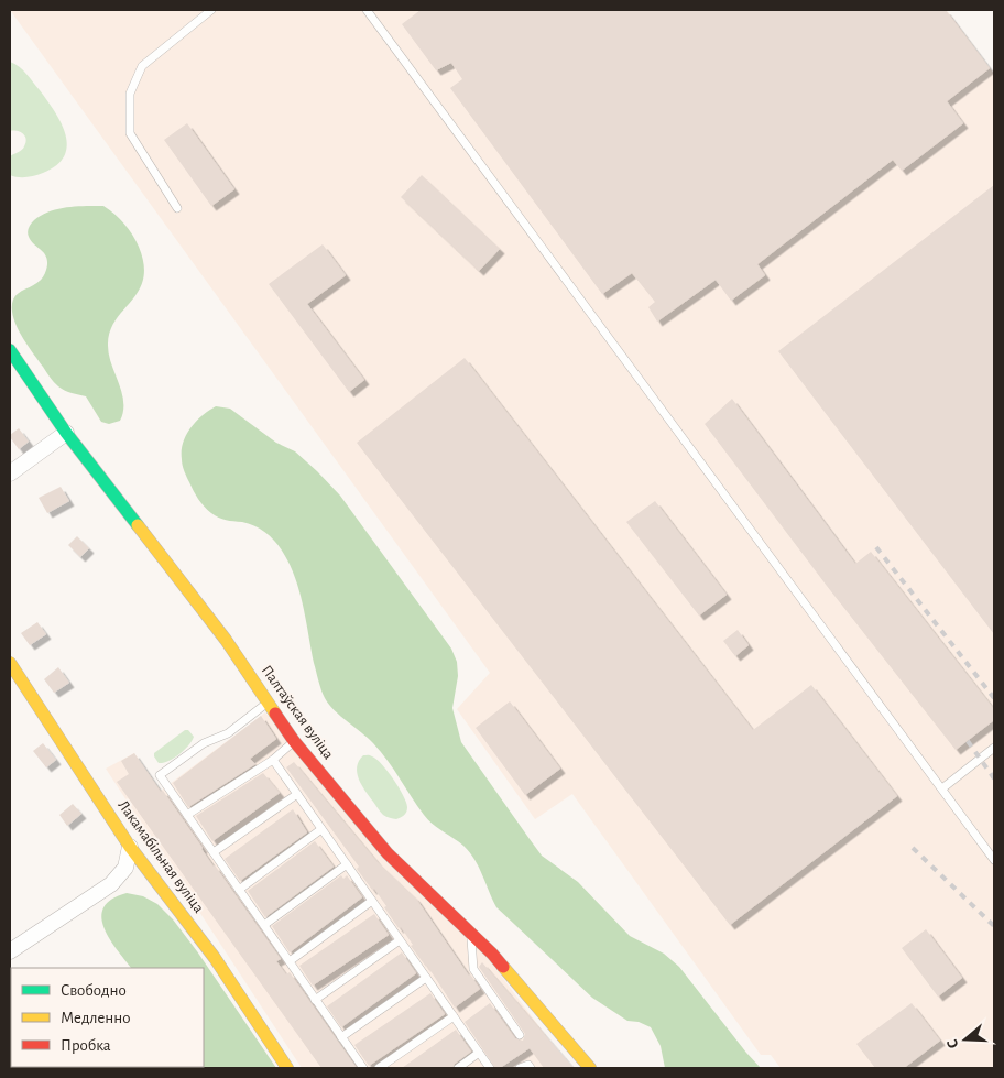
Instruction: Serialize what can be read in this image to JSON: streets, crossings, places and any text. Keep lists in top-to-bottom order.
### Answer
{
  "streets": {
    "street": ["Палтаўская вуліца", "Лакамабільная вуліца"]
  },
  "legend": ["Свободно", "Медленно", "Пробка"],
  "north": "left"
}
